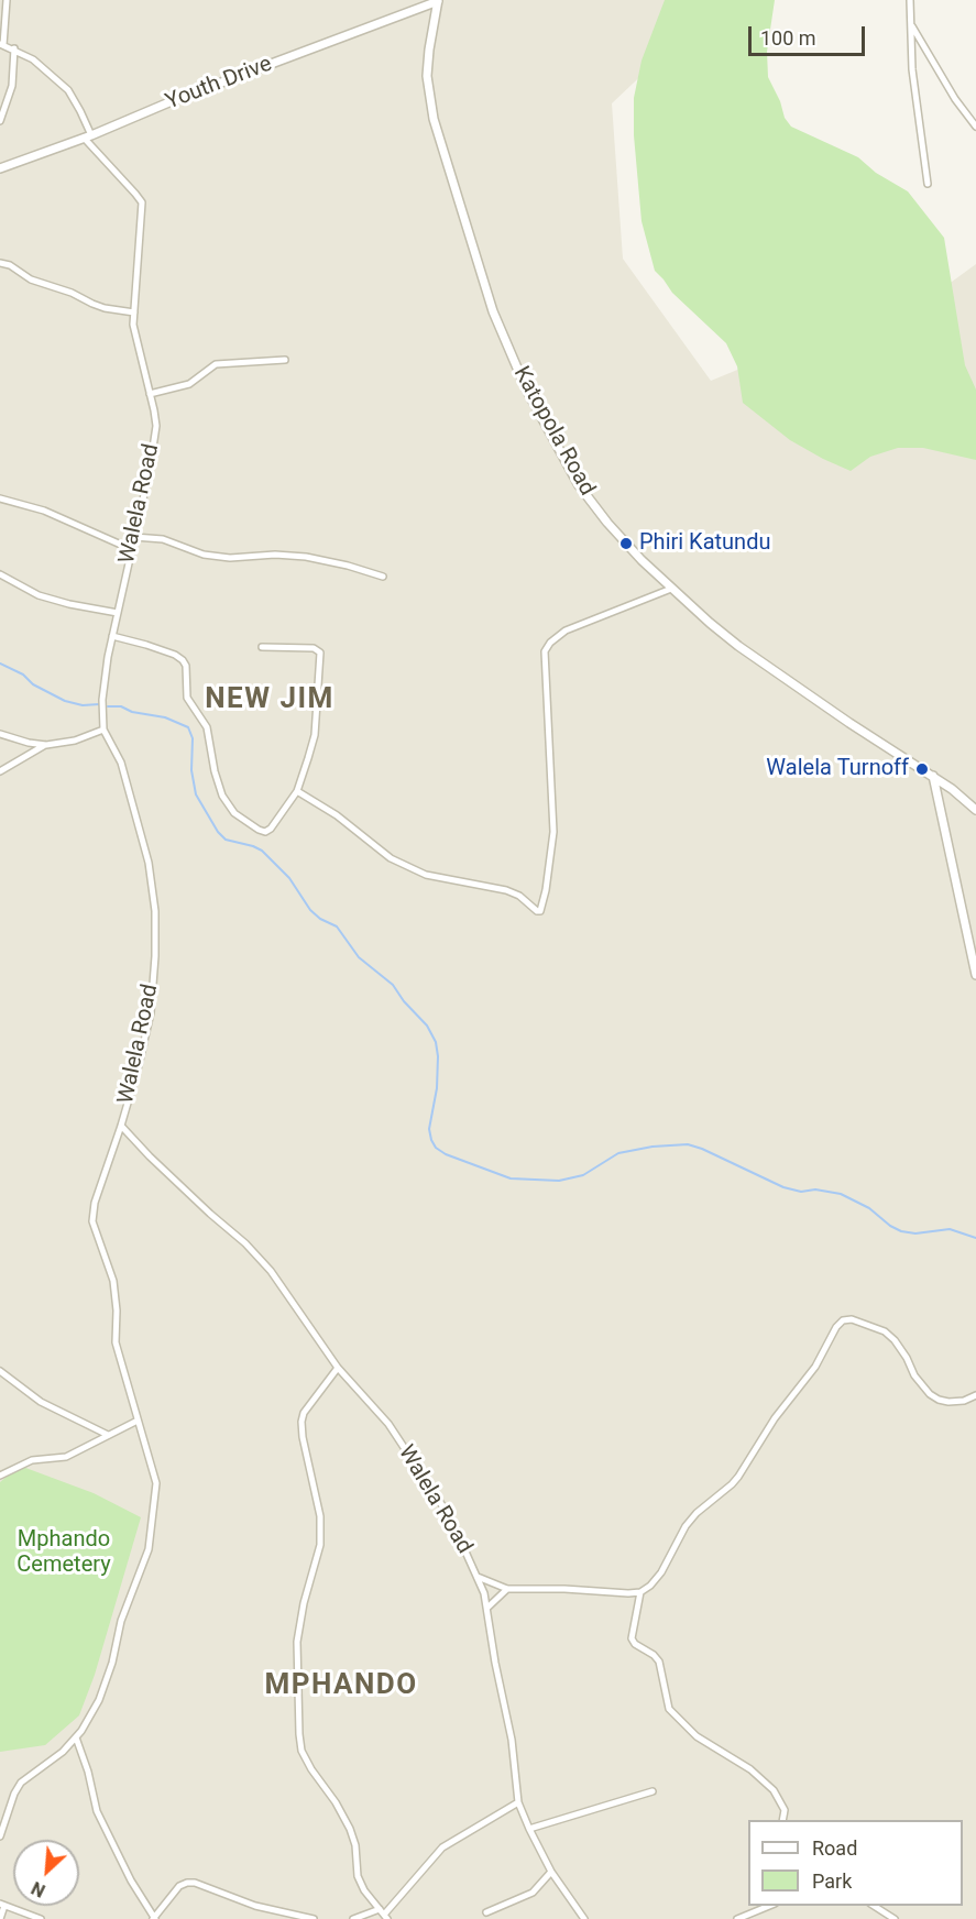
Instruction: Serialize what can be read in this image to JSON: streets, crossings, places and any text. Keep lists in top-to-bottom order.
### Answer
{
  "streets": {
    "street": ["Youth Drive", "Katopola Road", "Walela Road"]
  },
  "crossings": [
    ["Youth Drive", "Katopola Road"],
    ["Youth Drive", "Walela Road"]
  ],
  "districts": ["NEW JIM", "MPHANDO"],
  "parks": ["Mphando Cemetery"],
  "places": ["Phiri Katundu", "Walela Turnoff"],
  "legend": ["Road", "Park"],
  "scale_bar": "100 m",
  "north": "bottom left"
}
